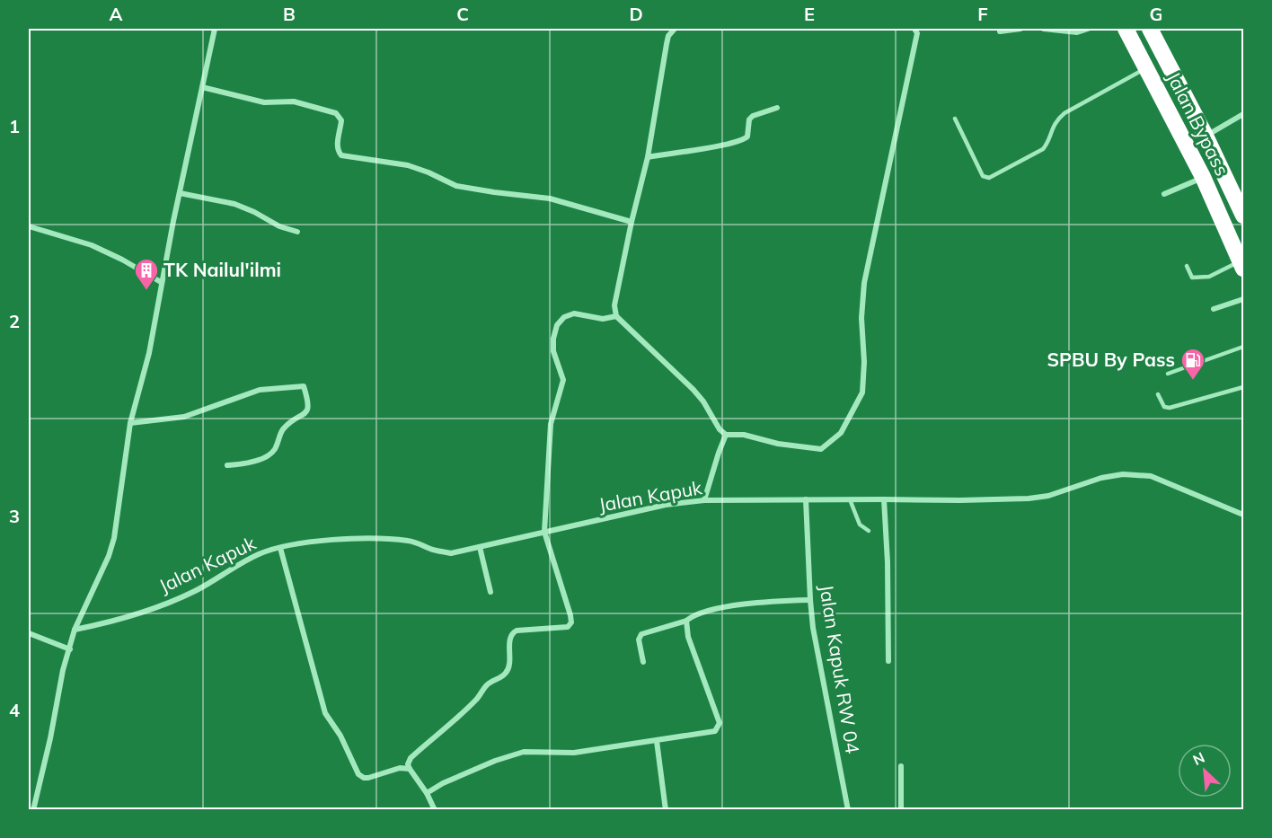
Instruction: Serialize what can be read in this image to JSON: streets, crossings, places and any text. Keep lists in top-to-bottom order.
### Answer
{
  "streets": {
    "highway": ["Jalan Bypass"],
    "street": ["Jalan Kapuk", "Jalan Kapuk RW 04"]
  },
  "crossings": [
    ["Jalan Kapuk", "Jalan Kapuk RW 04"]
  ],
  "places": {
    "building": ["TK Nailul'ilmi"],
    "fuel station": ["SPBU By Pass"]
  },
  "north": "top left",
  "grid": {
    "columns": [
      "A",
      "B",
      "C",
      "D",
      "E",
      "F",
      "G"
    ],
    "rows": [
      "1",
      "2",
      "3",
      "4"
    ]
  }
}
